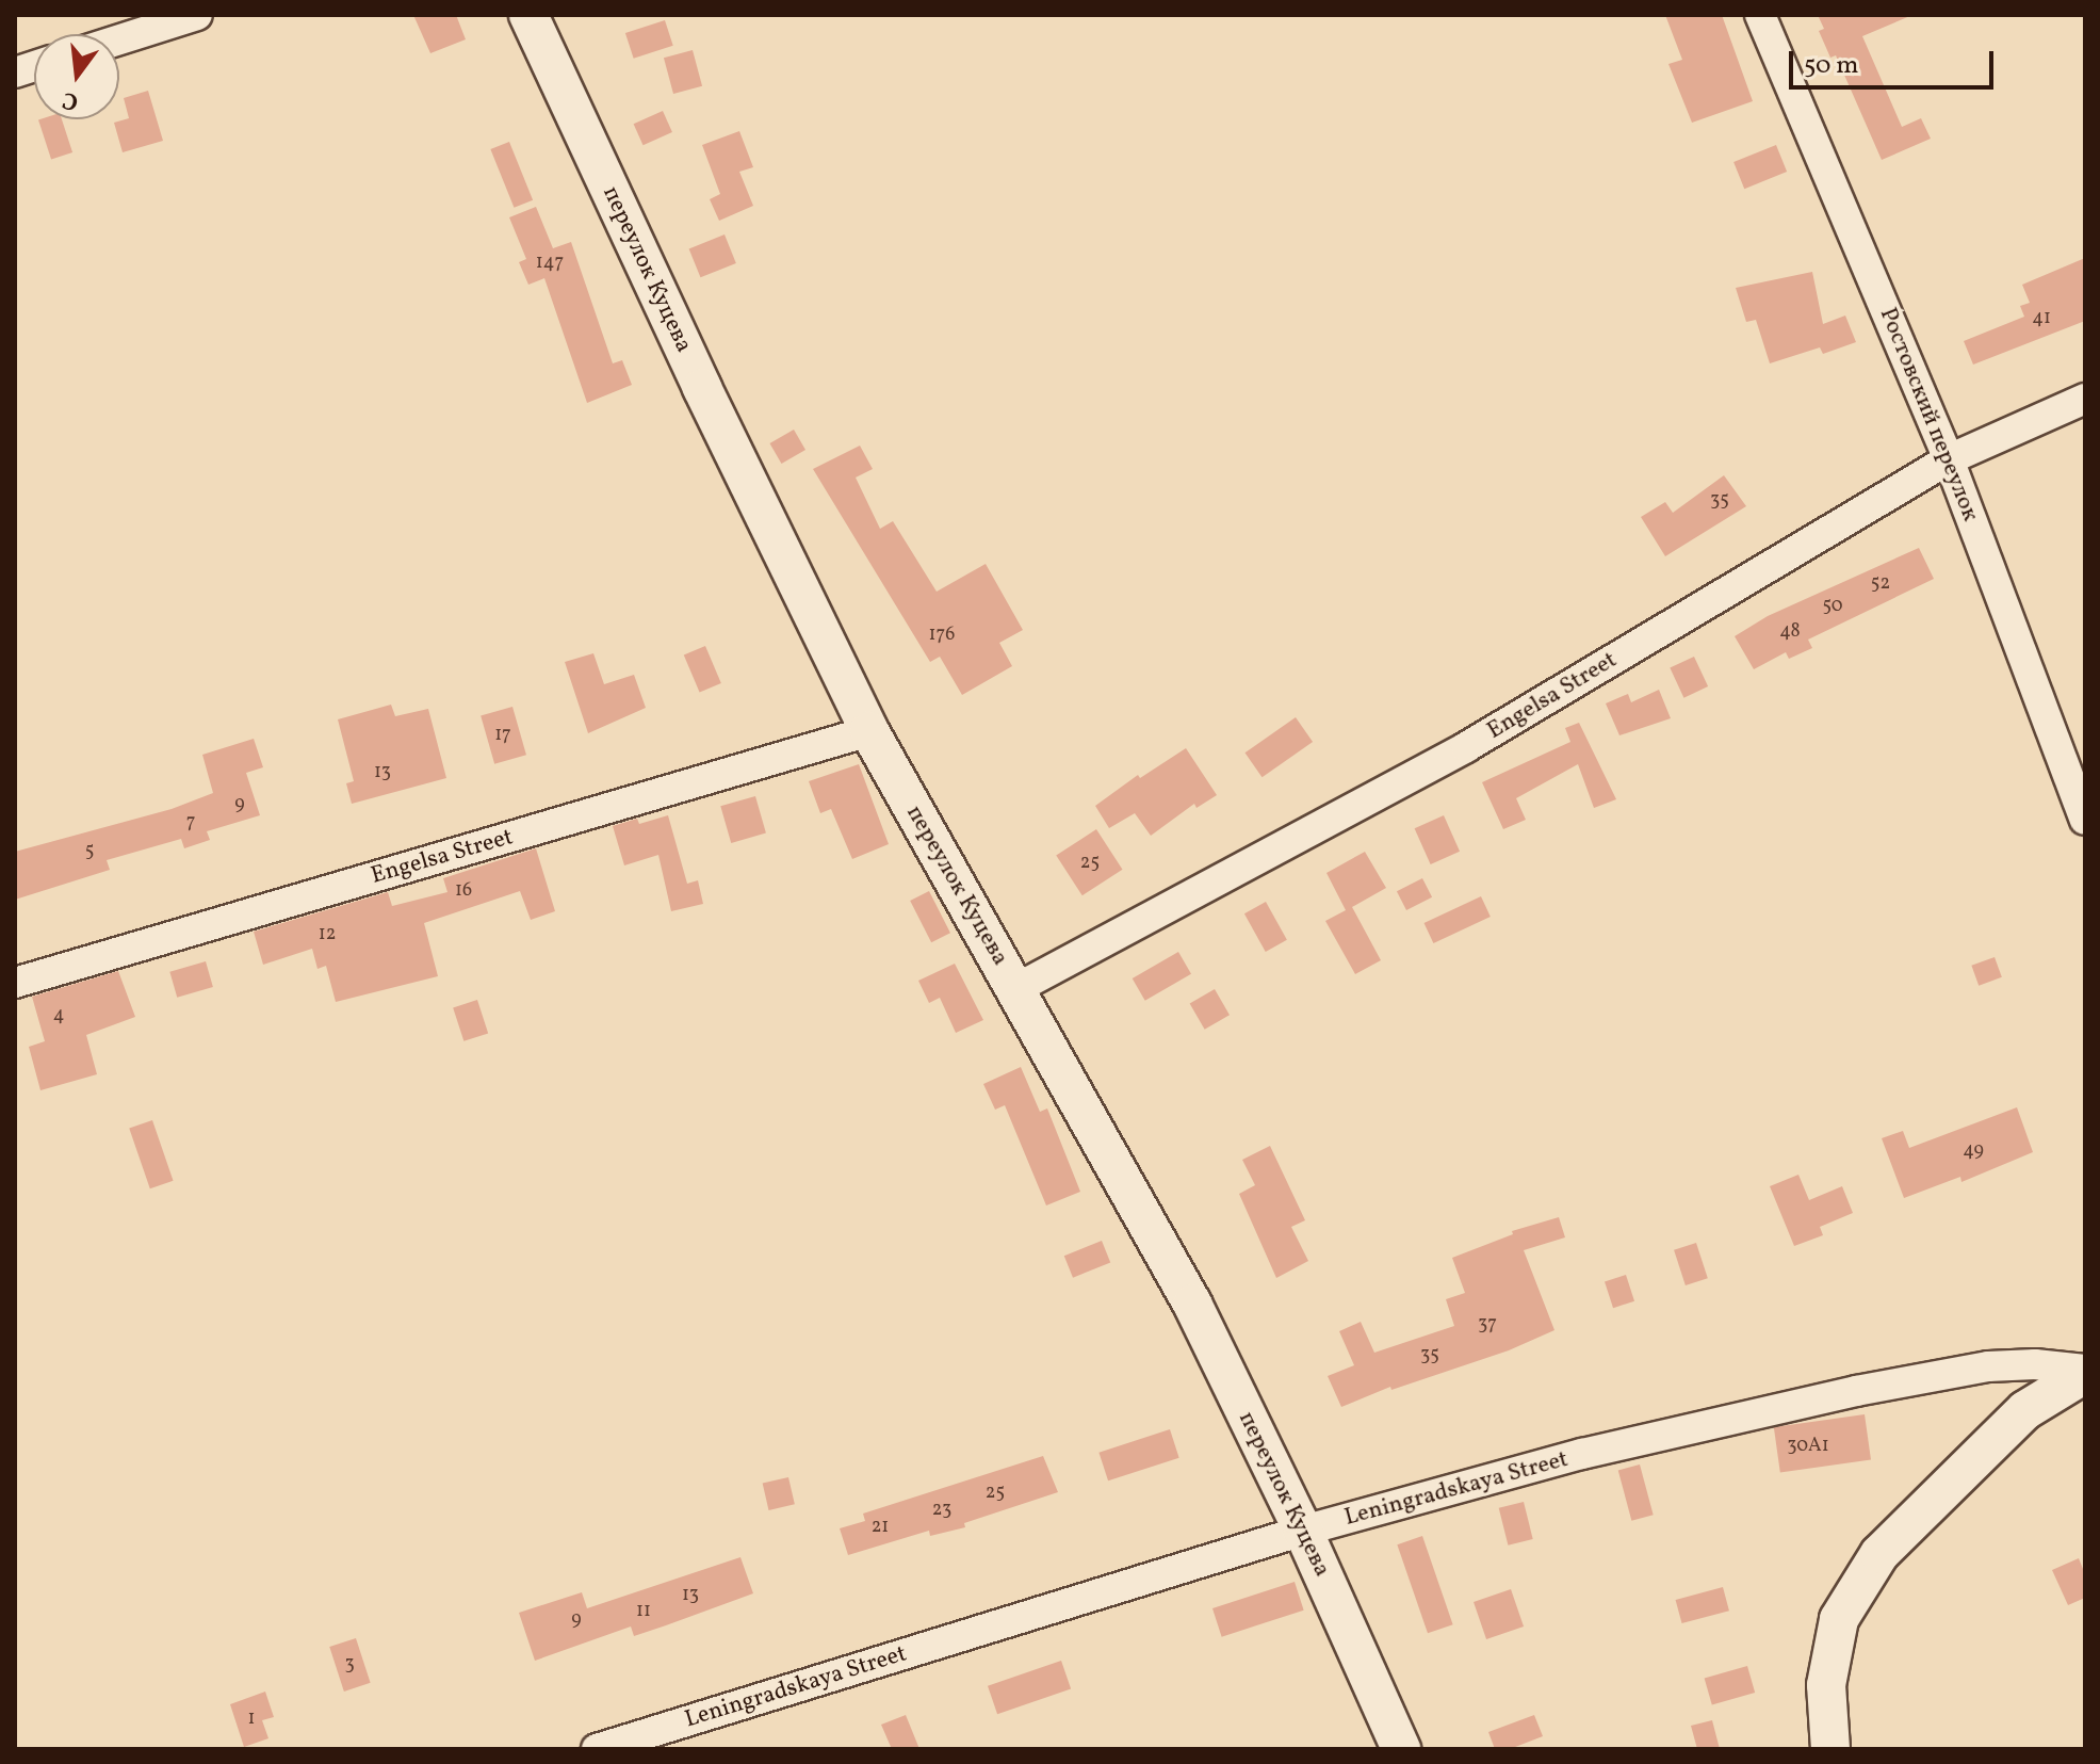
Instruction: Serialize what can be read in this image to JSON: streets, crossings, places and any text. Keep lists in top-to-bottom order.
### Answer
{
  "streets": {
    "street": [
      "переулок Куцева",
      "Ростовский переулок",
      "Engelsa Street",
      "Leningradskaya Street"
    ]
  },
  "crossings": [
    ["переулок Куцева", "Engelsa Street"],
    ["переулок Куцева", "Leningradskaya Street"],
    ["Ростовский переулок", "Engelsa Street"]
  ],
  "house_numbers": [
    "147",
    "41",
    "35",
    "52",
    "50",
    "48",
    "176",
    "17",
    "13",
    "9",
    "7",
    "5",
    "25",
    "16",
    "12",
    "4",
    "49",
    "37",
    "35",
    "30А1",
    "25",
    "23",
    "21",
    "13",
    "11",
    "9",
    "3",
    "1"
  ],
  "scale_bar": "50 m",
  "north": "bottom"
}
